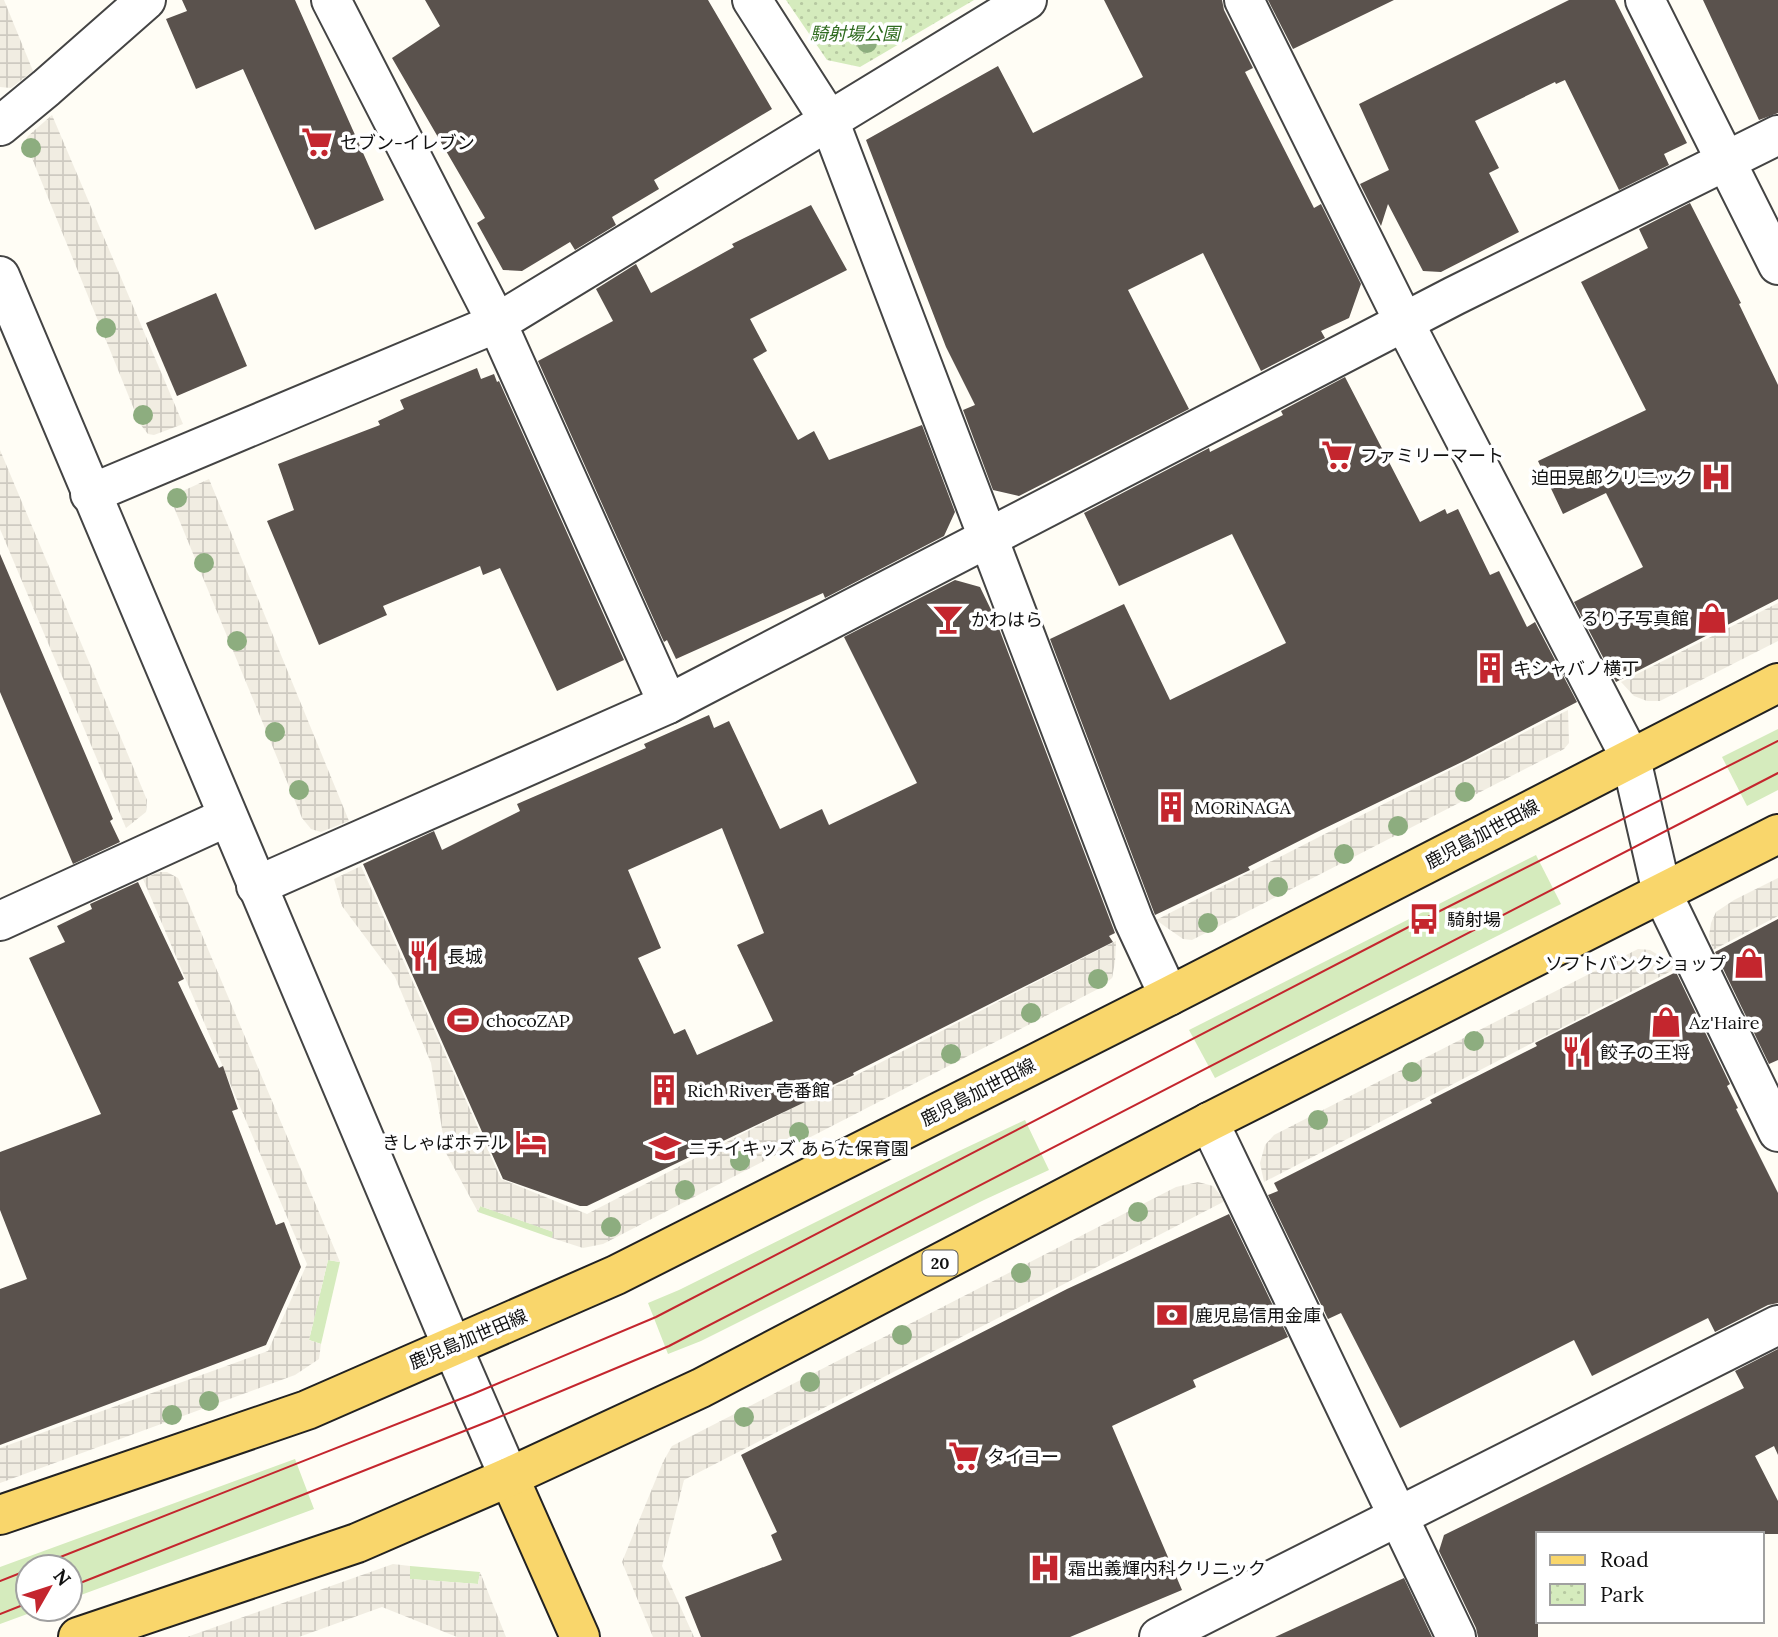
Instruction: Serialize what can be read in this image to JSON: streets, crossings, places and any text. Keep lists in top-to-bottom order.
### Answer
{
  "streets": {
    "main road": ["鹿児島加世田線", "20"]
  },
  "parks": ["騎射場公園"],
  "places": {
    "supermarket": ["セブン-イレブン", "ファミリーマート", "タイヨー"],
    "hospital": ["迫田晃郎クリニック", "霜出義輝内科クリニック"],
    "shop": ["るり子写真館", "ソフトバンクショップ", "Az'Haire"],
    "bar": ["かわはら"],
    "building": ["キシャバノ横丁", "MORiNAGA", "Rich River 壱番館"],
    "bus stop": ["騎射場"],
    "restaurant": ["長城", "餃子の王将"],
    "sports": ["chocoZAP"],
    "hotel": ["きしゃばホテル"],
    "school or university": ["ニチイキッズ あらた保育園"],
    "bank": ["鹿児島信用金庫"]
  },
  "legend": ["Road", "Park"],
  "north": "top right"
}
